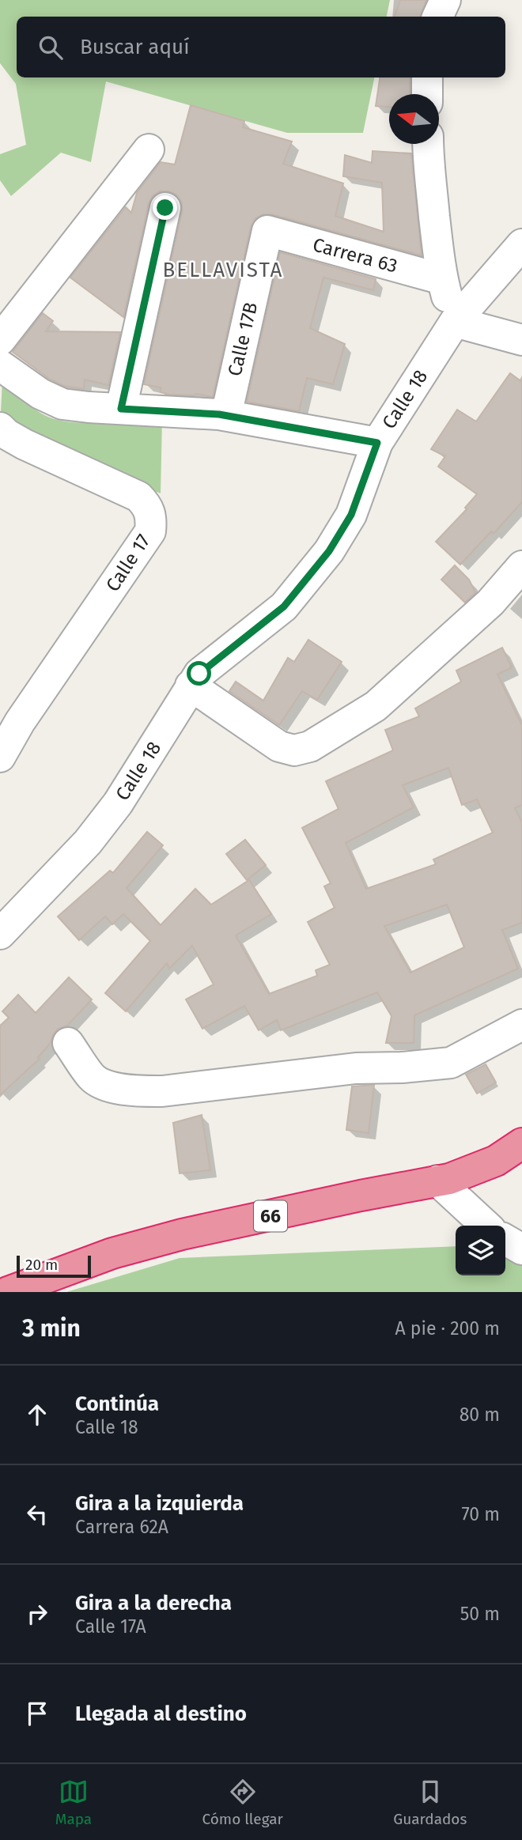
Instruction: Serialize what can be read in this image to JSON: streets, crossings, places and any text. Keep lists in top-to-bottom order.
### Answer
{
  "streets": {
    "highway": ["66"],
    "street": [
      "Carrera 63",
      "Calle 17B",
      "Calle 18",
      "Calle 17"
    ]
  },
  "crossings": [
    ["Carrera 63", "Calle 17B"]
  ],
  "districts": ["BELLAVISTA"],
  "scale_bar": "20 m",
  "north": "left",
  "page": {
    "search": "Buscar aquí",
    "scale": "20 m",
    "heading": ["3 min", "A pie · 200 m"],
    "list": [
      ["Continúa", "Calle 18", "80 m"],
      ["Gira a la izquierda", "Carrera 62A", "70 m"],
      ["Gira a la derecha", "Calle 17A", "50 m"],
      "Llegada al destino"
    ],
    "nav": ["Mapa", "Cómo llegar", "Guardados"]
  }
}
